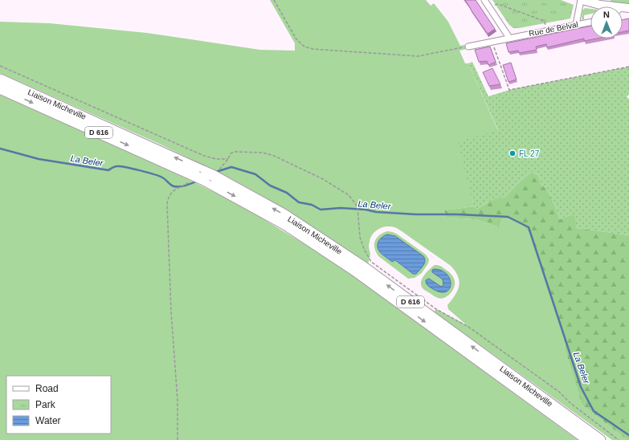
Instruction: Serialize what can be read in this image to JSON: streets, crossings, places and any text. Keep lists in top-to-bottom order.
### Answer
{
  "streets": {
    "highway": ["Liaison Micheville", "D 616"],
    "street": ["Rue de Belval"]
  },
  "water": ["La Beler"],
  "places": ["FL 27"],
  "legend": ["Road", "Park", "Water"],
  "north": "top"
}
